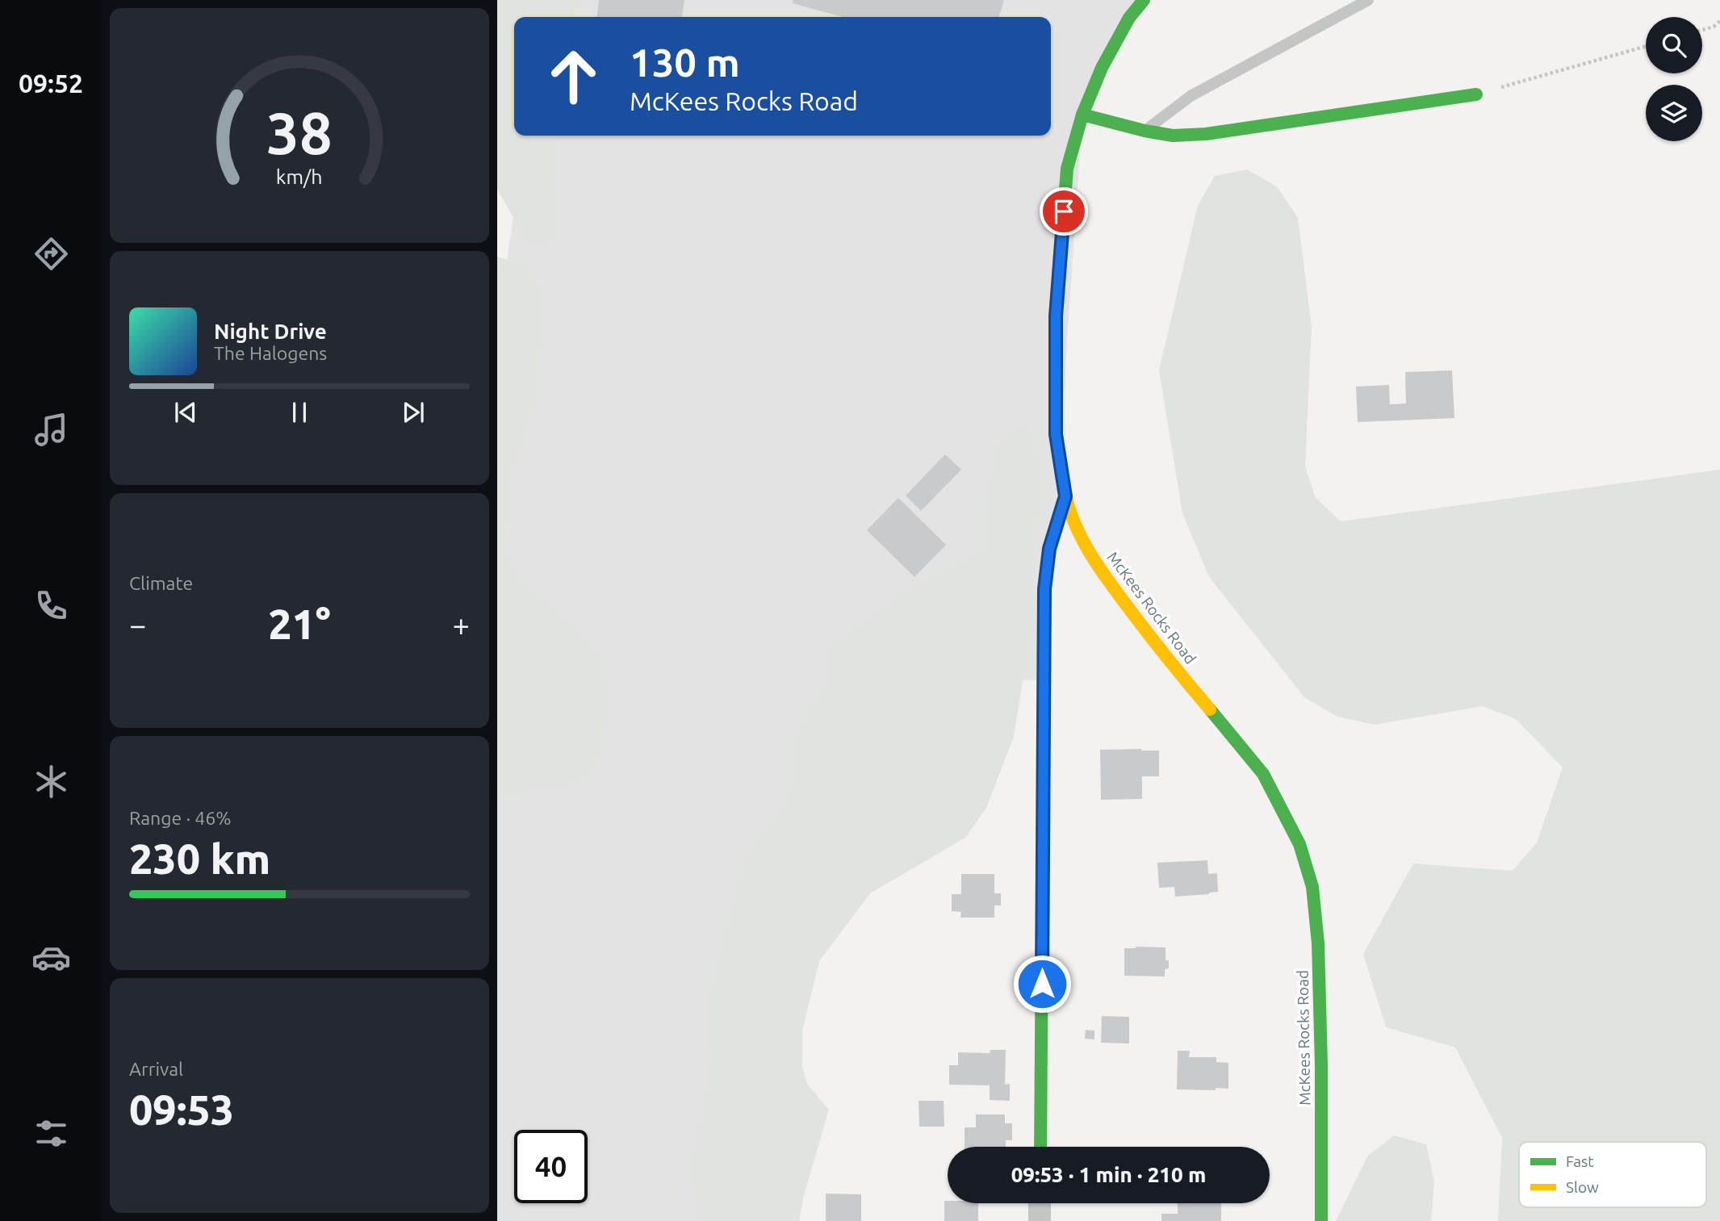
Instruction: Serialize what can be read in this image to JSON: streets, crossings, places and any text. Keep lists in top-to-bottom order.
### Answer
{
  "streets": {
    "street": ["McKees Rocks Road"]
  },
  "legend": ["Fast", "Slow"],
  "page": {
    "tabs": "09:52",
    "turn": ["130 m", "McKees Rocks Road"],
    "song": ["Night Drive", "The Halogens"],
    "tile": [
      "Climate",
      ["Range · 46%", "230 km"],
      ["Arrival", "09:53"]
    ],
    "heat": ["−", "21°", "+"],
    "limit": "40",
    "trip": "09:53 · 1 min · 210 m",
    "gauge": ["38", "km/h"]
  }
}
